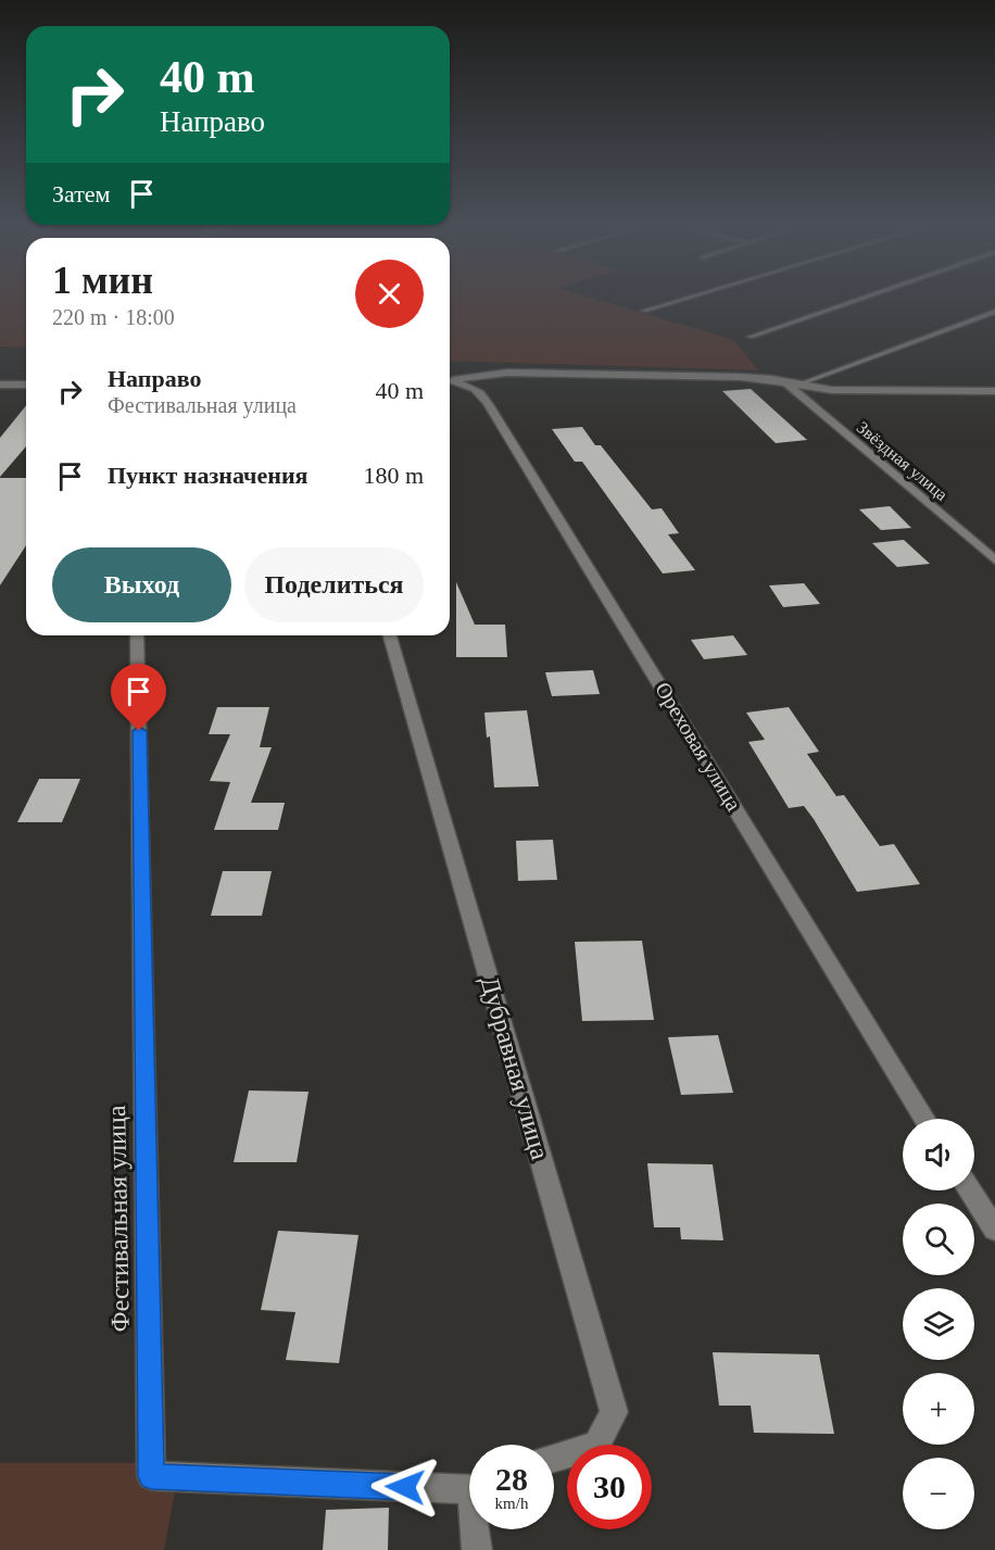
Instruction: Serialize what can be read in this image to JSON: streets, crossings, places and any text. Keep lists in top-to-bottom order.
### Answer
{
  "streets": {
    "street": [
      "Звёздная улица",
      "Ореховая улица",
      "Дубравная улица",
      "Фестивальная улица"
    ]
  },
  "page": {
    "turn": ["40 m", "Направо"],
    "then": "Затем",
    "heading": ["1 мин", "220 m · 18:00"],
    "list": [
      {
        "name": "Направо",
        "note": "Фестивальная улица",
        "value": "40 m"
      },
      {
        "name": "Пункт назначения",
        "value": "180 m"
      }
    ],
    "buttons": ["Выход", "Поделиться"],
    "map_buttons": ["+", "−"],
    "speed": "28 km/h",
    "limit": "30"
  }
}
